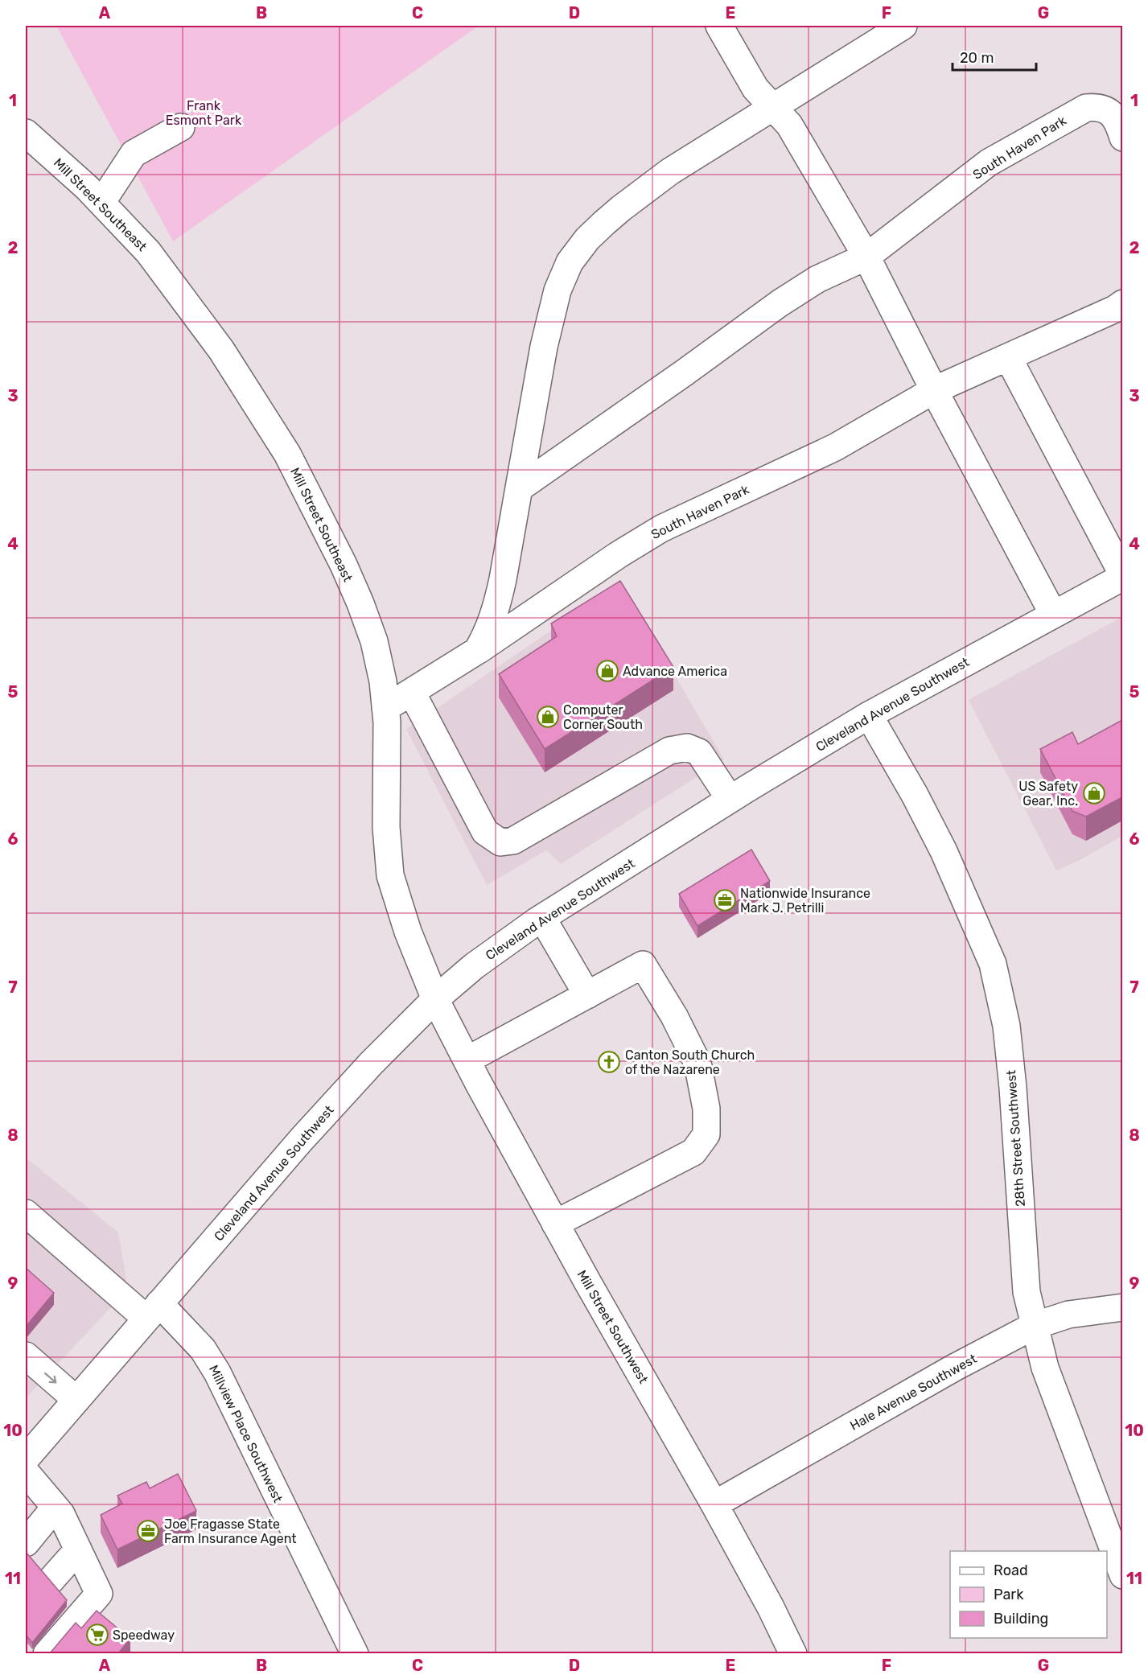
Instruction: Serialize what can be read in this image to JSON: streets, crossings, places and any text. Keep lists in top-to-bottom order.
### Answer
{
  "streets": {
    "street": [
      "South Haven Park",
      "Mill Street Southeast",
      "Cleveland Avenue Southwest",
      "28th Street Southwest",
      "Mill Street Southwest",
      "Hale Avenue Southwest",
      "Millview Place Southwest"
    ]
  },
  "crossings": [
    ["South Haven Park", "Mill Street Southeast"],
    ["Mill Street Southeast", "Cleveland Avenue Southwest"],
    ["Mill Street Southeast", "Mill Street Southwest"],
    ["Cleveland Avenue Southwest", "28th Street Southwest"],
    ["Cleveland Avenue Southwest", "Mill Street Southwest"],
    ["Cleveland Avenue Southwest", "Millview Place Southwest"],
    ["28th Street Southwest", "Hale Avenue Southwest"],
    ["Mill Street Southwest", "Hale Avenue Southwest"]
  ],
  "parks": ["Frank Esmont Park"],
  "places": {
    "shop": ["Advance America", "Computer Corner South", "US Safety Gear, Inc."],
    "office": ["Nationwide Insurance Mark J. Petrilli", "Joe Fragasse State Farm Insurance Agent"],
    "church": ["Canton South Church of the Nazarene"],
    "supermarket": ["Speedway"]
  },
  "legend": ["Road", "Park", "Building"],
  "scale_bar": "20 m",
  "grid": {
    "columns": [
      "A",
      "B",
      "C",
      "D",
      "E",
      "F",
      "G"
    ],
    "rows": [
      "1",
      "2",
      "3",
      "4",
      "5",
      "6",
      "7",
      "8",
      "9",
      "10",
      "11"
    ]
  }
}
